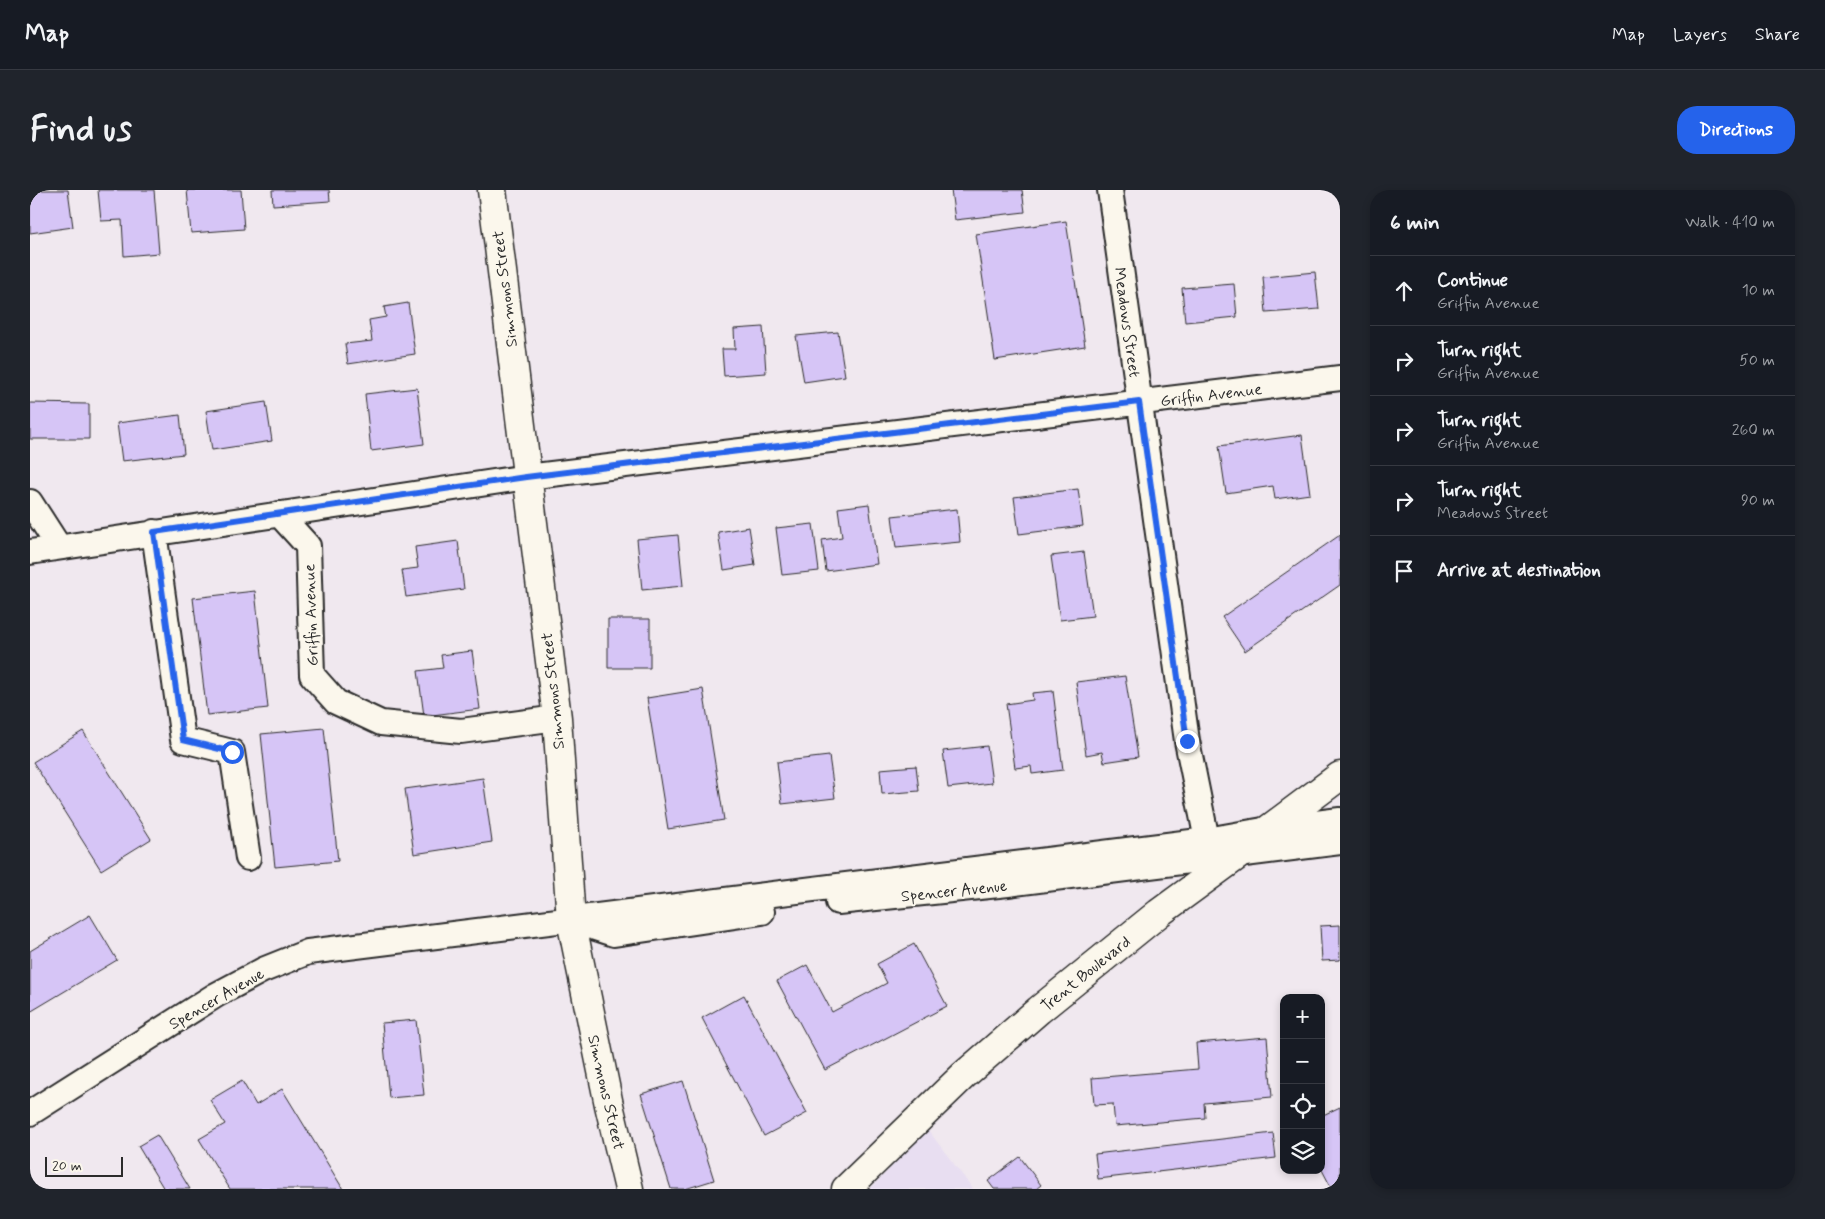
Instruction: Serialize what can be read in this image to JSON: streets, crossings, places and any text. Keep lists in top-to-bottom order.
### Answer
{
  "streets": {
    "street": [
      "Simmons Street",
      "Meadows Street",
      "Griffin Avenue",
      "Spencer Avenue",
      "Trent Boulevard"
    ]
  },
  "crossings": [
    ["Simmons Street", "Griffin Avenue"],
    ["Simmons Street", "Spencer Avenue"],
    ["Meadows Street", "Griffin Avenue"],
    ["Meadows Street", "Spencer Avenue"],
    ["Spencer Avenue", "Trent Boulevard"]
  ],
  "scale_bar": "20 m",
  "page": {
    "header": "Map",
    "nav": ["Map", "Layers", "Share"],
    "buttons": "Directions",
    "title": "Find us",
    "heading": ["6 min", "Walk · 410 m"],
    "list": [
      ["Continue", "Griffin Avenue", "10 m"],
      ["Turn right", "Griffin Avenue", "50 m"],
      ["Turn right", "Griffin Avenue", "260 m"],
      ["Turn right", "Meadows Street", "90 m"],
      "Arrive at destination"
    ],
    "map_buttons": ["+", "−"],
    "scale": "20 m"
  }
}
